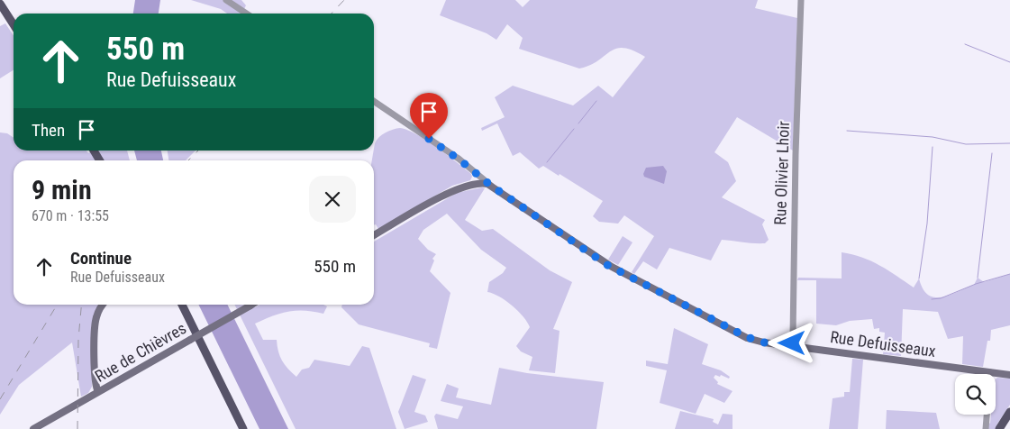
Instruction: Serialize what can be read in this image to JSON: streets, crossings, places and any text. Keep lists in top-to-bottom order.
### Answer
{
  "streets": {
    "main road": ["Rue Defuisseaux", "Rue de Chièvres"],
    "street": ["Rue Olivier Lhoir"]
  },
  "crossings": [
    ["Rue Olivier Lhoir", "Rue Defuisseaux"]
  ],
  "page": {
    "turn": ["550 m", "Rue Defuisseaux"],
    "then": "Then",
    "heading": ["9 min", "670 m · 13:55"],
    "list": [
      {
        "name": "Continue",
        "note": "Rue Defuisseaux",
        "value": "550 m"
      }
    ]
  }
}
